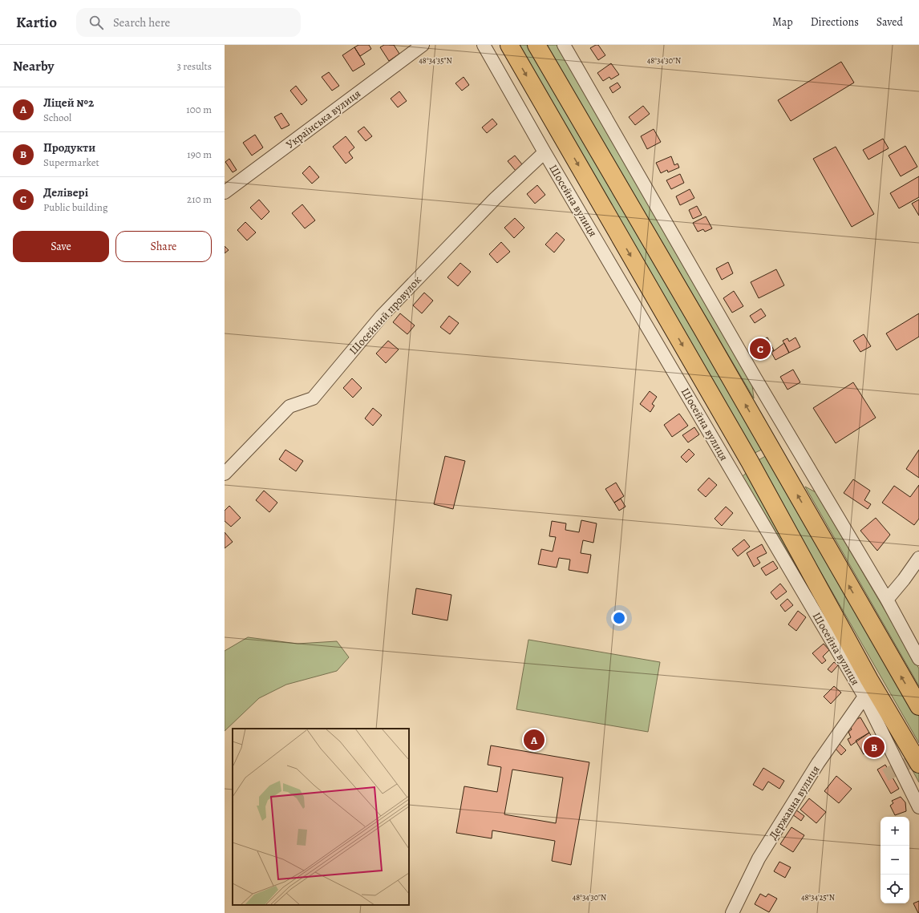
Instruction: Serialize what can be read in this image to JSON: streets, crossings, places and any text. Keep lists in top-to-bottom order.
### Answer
{
  "streets": {
    "street": [
      "Українська вулиця",
      "Шосейна вулиця",
      "Шосейний провулок",
      "Державна вулиця"
    ]
  },
  "crossings": [
    ["Шосейна вулиця", "Шосейний провулок"],
    ["Шосейна вулиця", "Державна вулиця"]
  ],
  "page": {
    "header": "Kartio",
    "search": "Search here",
    "nav": ["Map", "Directions", "Saved"],
    "heading": ["Nearby", "3 results"],
    "list": [
      {
        "mark": "A",
        "name": "Ліцей №2",
        "note": "School",
        "value": "100 m"
      },
      {
        "mark": "B",
        "name": "Продукти",
        "note": "Supermarket",
        "value": "190 m"
      },
      {
        "mark": "C",
        "name": "Делівері",
        "note": "Public building",
        "value": "210 m"
      }
    ],
    "buttons": ["Save", "Share"],
    "pins": ["C", "A", "B"],
    "map_buttons": ["+", "−"]
  },
  "coordinates": ["48°34'35\"N", "48°34'30\"N", "48°34'25\"N"]
}
